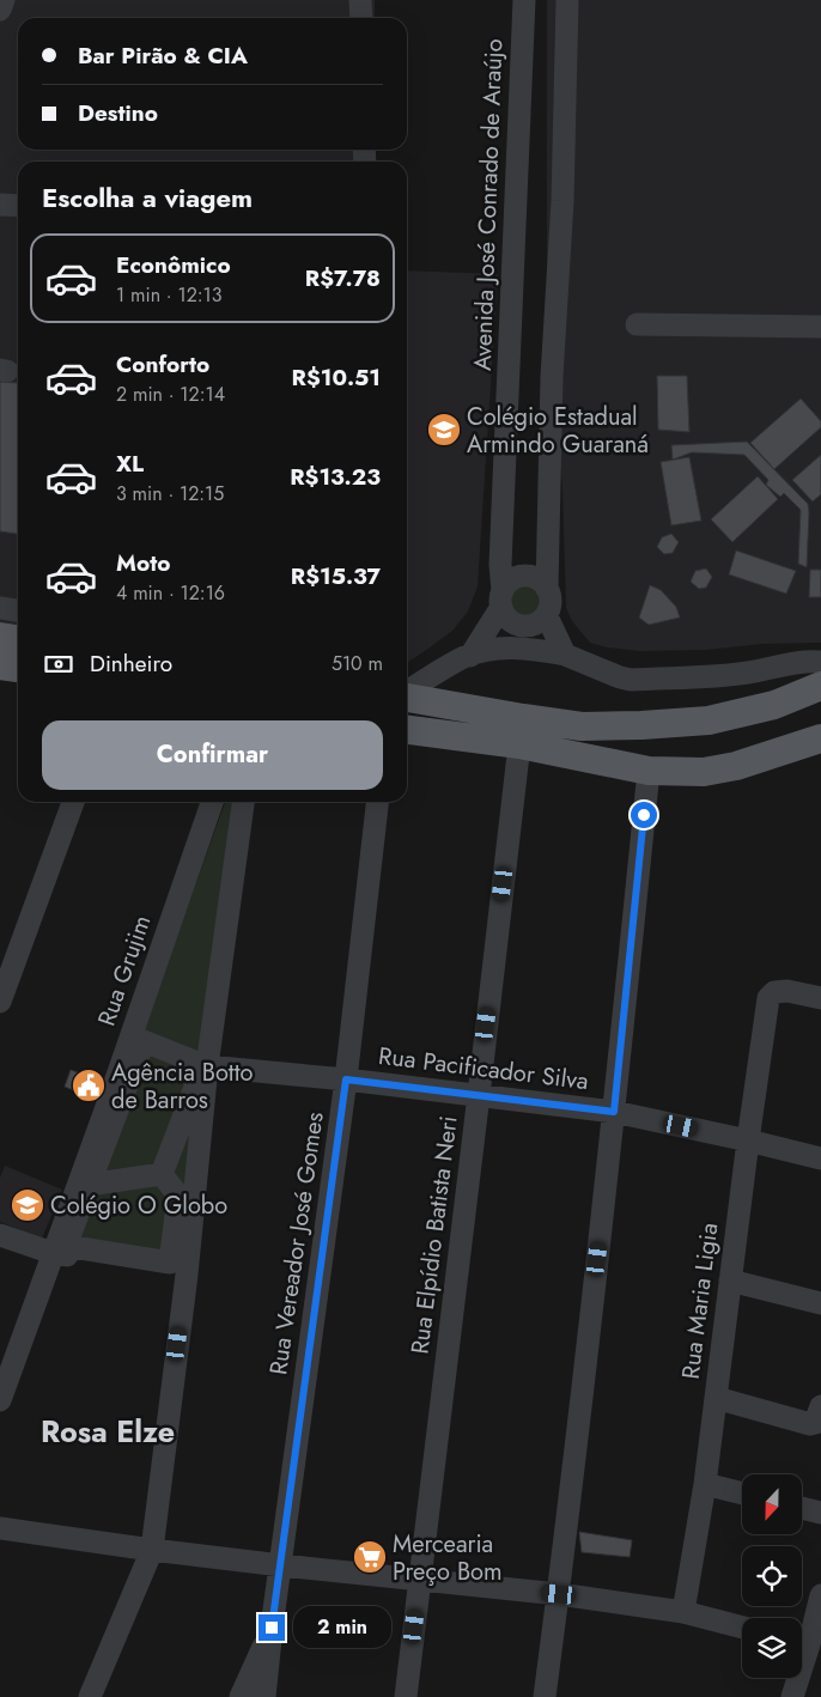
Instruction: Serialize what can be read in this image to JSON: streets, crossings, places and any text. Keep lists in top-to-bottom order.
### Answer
{
  "streets": {
    "street": [
      "Avenida José Conrado de Araújo",
      "Rua Grujim",
      "Rua Pacificador Silva",
      "Rua Elpídio Batista Neri",
      "Rua Vereador José Gomes",
      "Rua Maria Ligia"
    ]
  },
  "crossings": [
    ["Rua Pacificador Silva", "Rua Elpídio Batista Neri"],
    ["Rua Pacificador Silva", "Rua Vereador José Gomes"],
    ["Rua Pacificador Silva", "Rua Maria Ligia"]
  ],
  "districts": ["Rosa Elze"],
  "places": {
    "school or university": ["Colégio Estadual Armindo Guaraná", "Colégio O Globo"],
    "public building": ["Agência Botto de Barros"],
    "supermarket": ["Mercearia Preço Bom"]
  },
  "north": "bottom",
  "page": {
    "banner": ["Bar Pirão & CIA", "Destino"],
    "heading": "Escolha a viagem",
    "list": [
      {
        "name": "Econômico",
        "note": "1 min · 12:13",
        "value": "R$7.78"
      },
      {
        "name": "Conforto",
        "note": "2 min · 12:14",
        "value": "R$10.51"
      },
      {
        "name": "XL",
        "note": "3 min · 12:15",
        "value": "R$13.23"
      },
      {
        "name": "Moto",
        "note": "4 min · 12:16",
        "value": "R$15.37"
      }
    ],
    "pay": ["Dinheiro", "510 m"],
    "buttons": "Confirmar",
    "bubble": "2 min"
  }
}
